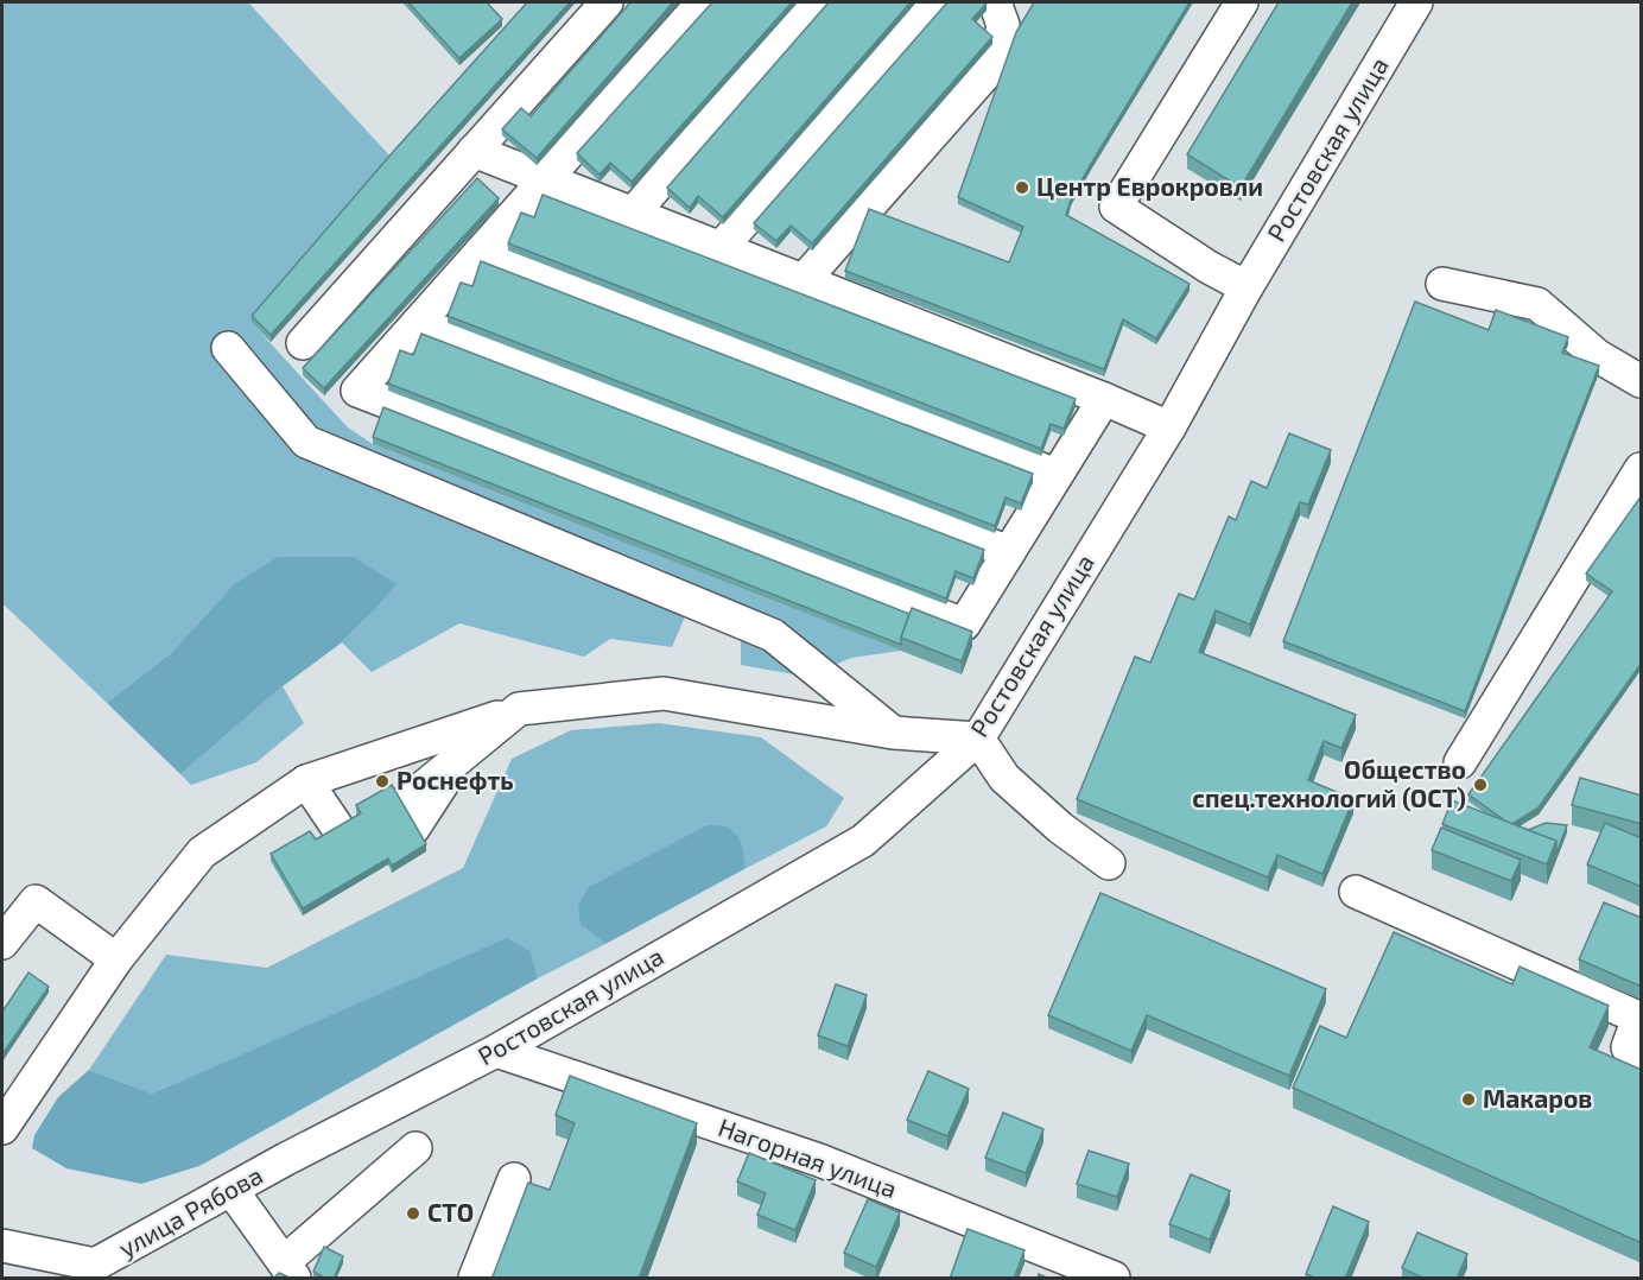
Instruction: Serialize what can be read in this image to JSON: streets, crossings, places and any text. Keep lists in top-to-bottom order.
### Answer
{
  "streets": {
    "street": ["Ростовская улица", "Нагорная улица", "улица Рябова"]
  },
  "crossings": [
    ["Ростовская улица", "Нагорная улица"],
    ["Ростовская улица", "улица Рябова"]
  ],
  "places": [
    "Центр Еврокровли",
    "Роснефть",
    "Общество спец.технологий (ОСТ)",
    "Макаров",
    "СТО"
  ]
}
